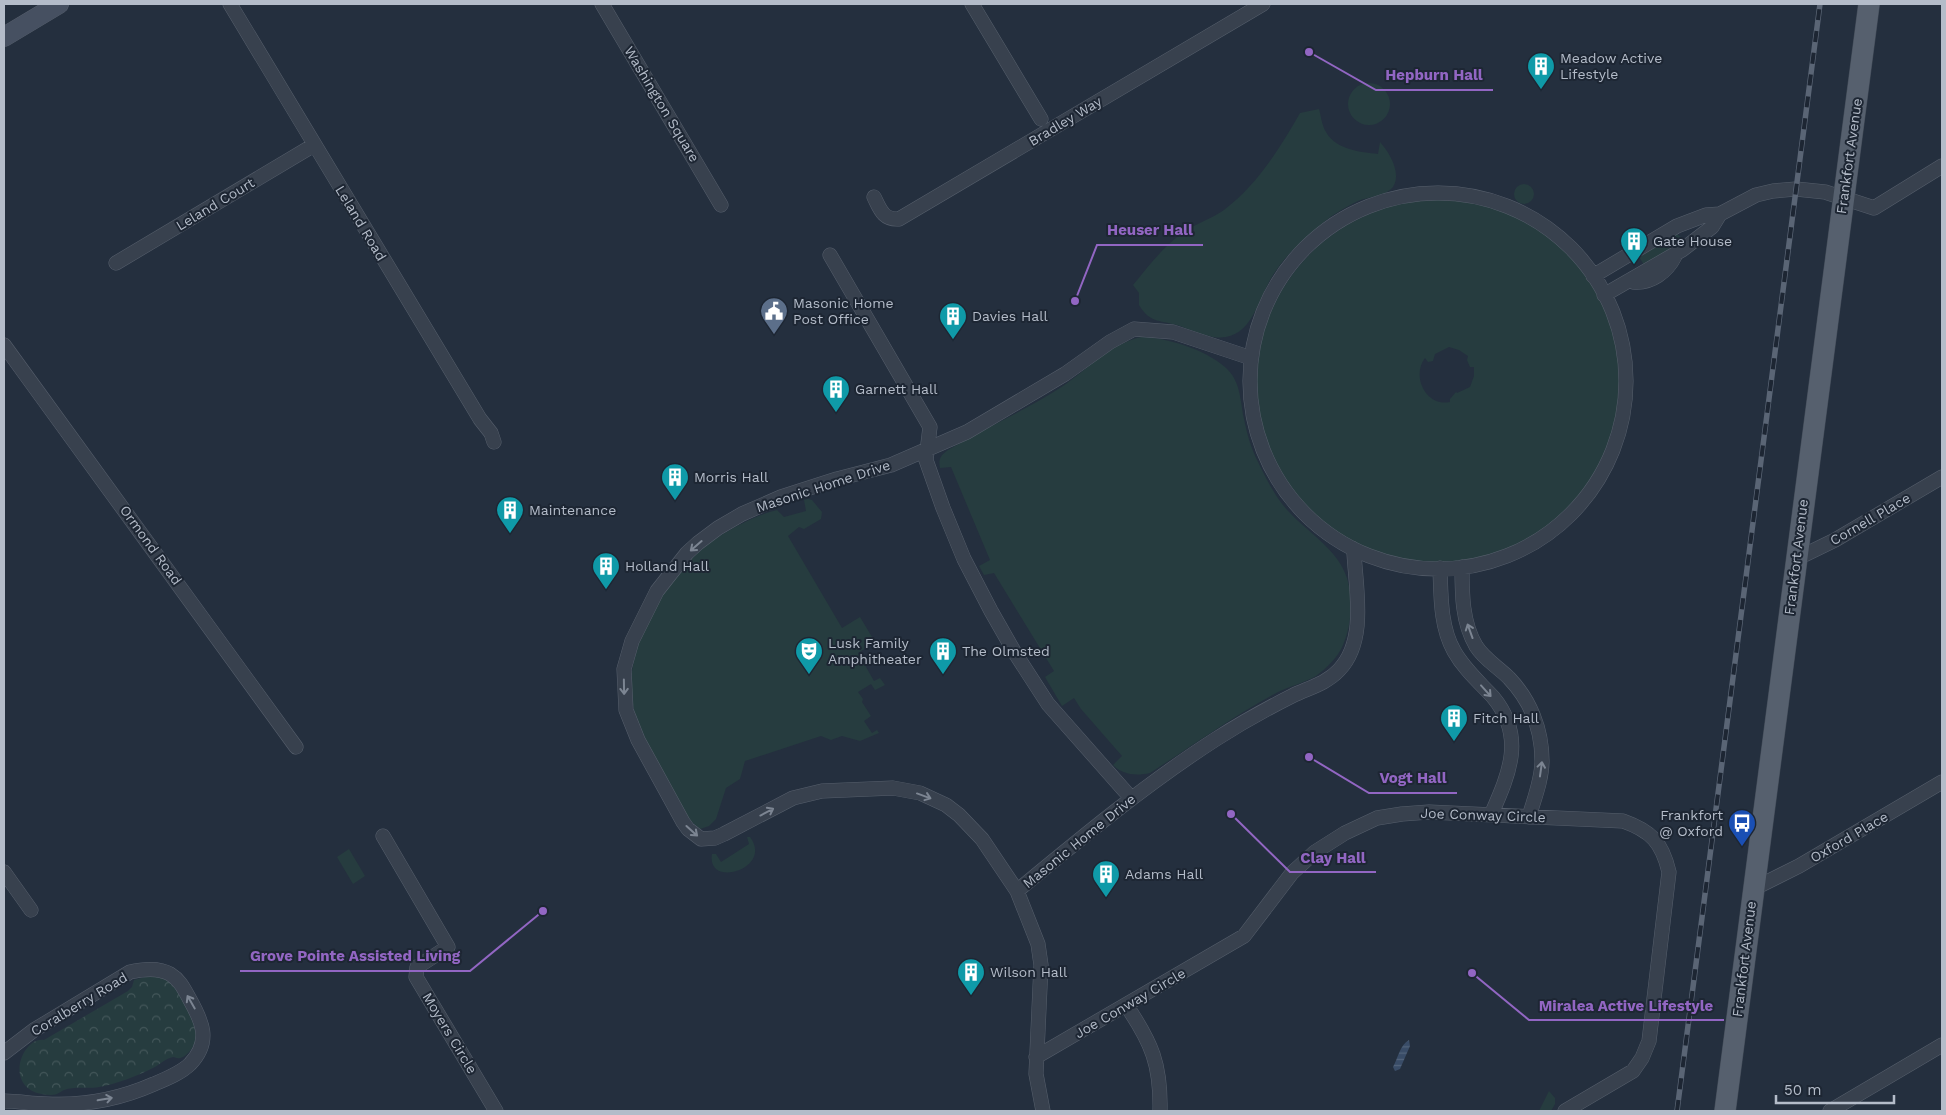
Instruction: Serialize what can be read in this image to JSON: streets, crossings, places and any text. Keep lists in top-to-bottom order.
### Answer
{
  "streets": {
    "main road": ["Frankfort Avenue"],
    "street": [
      "Washington Square",
      "Bradley Way",
      "Leland Court",
      "Leland Road",
      "Masonic Home Drive",
      "Cornell Place",
      "Ormond Road",
      "Joe Conway Circle",
      "Oxford Place",
      "Coralberry Road",
      "Moyers Circle"
    ]
  },
  "crossings": [
    ["Frankfort Avenue", "Cornell Place"],
    ["Frankfort Avenue", "Oxford Place"],
    ["Leland Court", "Leland Road"]
  ],
  "places": {
    "other": [
      "Hepburn Hall",
      "Heuser Hall",
      "Vogt Hall",
      "Clay Hall",
      "Grove Pointe Assisted Living",
      "Miralea Active Lifestyle"
    ],
    "building": [
      "Meadow Active Lifestyle",
      "Gate House",
      "Davies Hall",
      "Garnett Hall",
      "Morris Hall",
      "Maintenance",
      "Holland Hall",
      "The Olmsted",
      "Fitch Hall",
      "Adams Hall",
      "Wilson Hall"
    ],
    "public building": ["Masonic Home Post Office"],
    "theatre": ["Lusk Family Amphitheater"],
    "bus stop": ["Frankfort @ Oxford"]
  },
  "scale_bar": "50 m"
}
